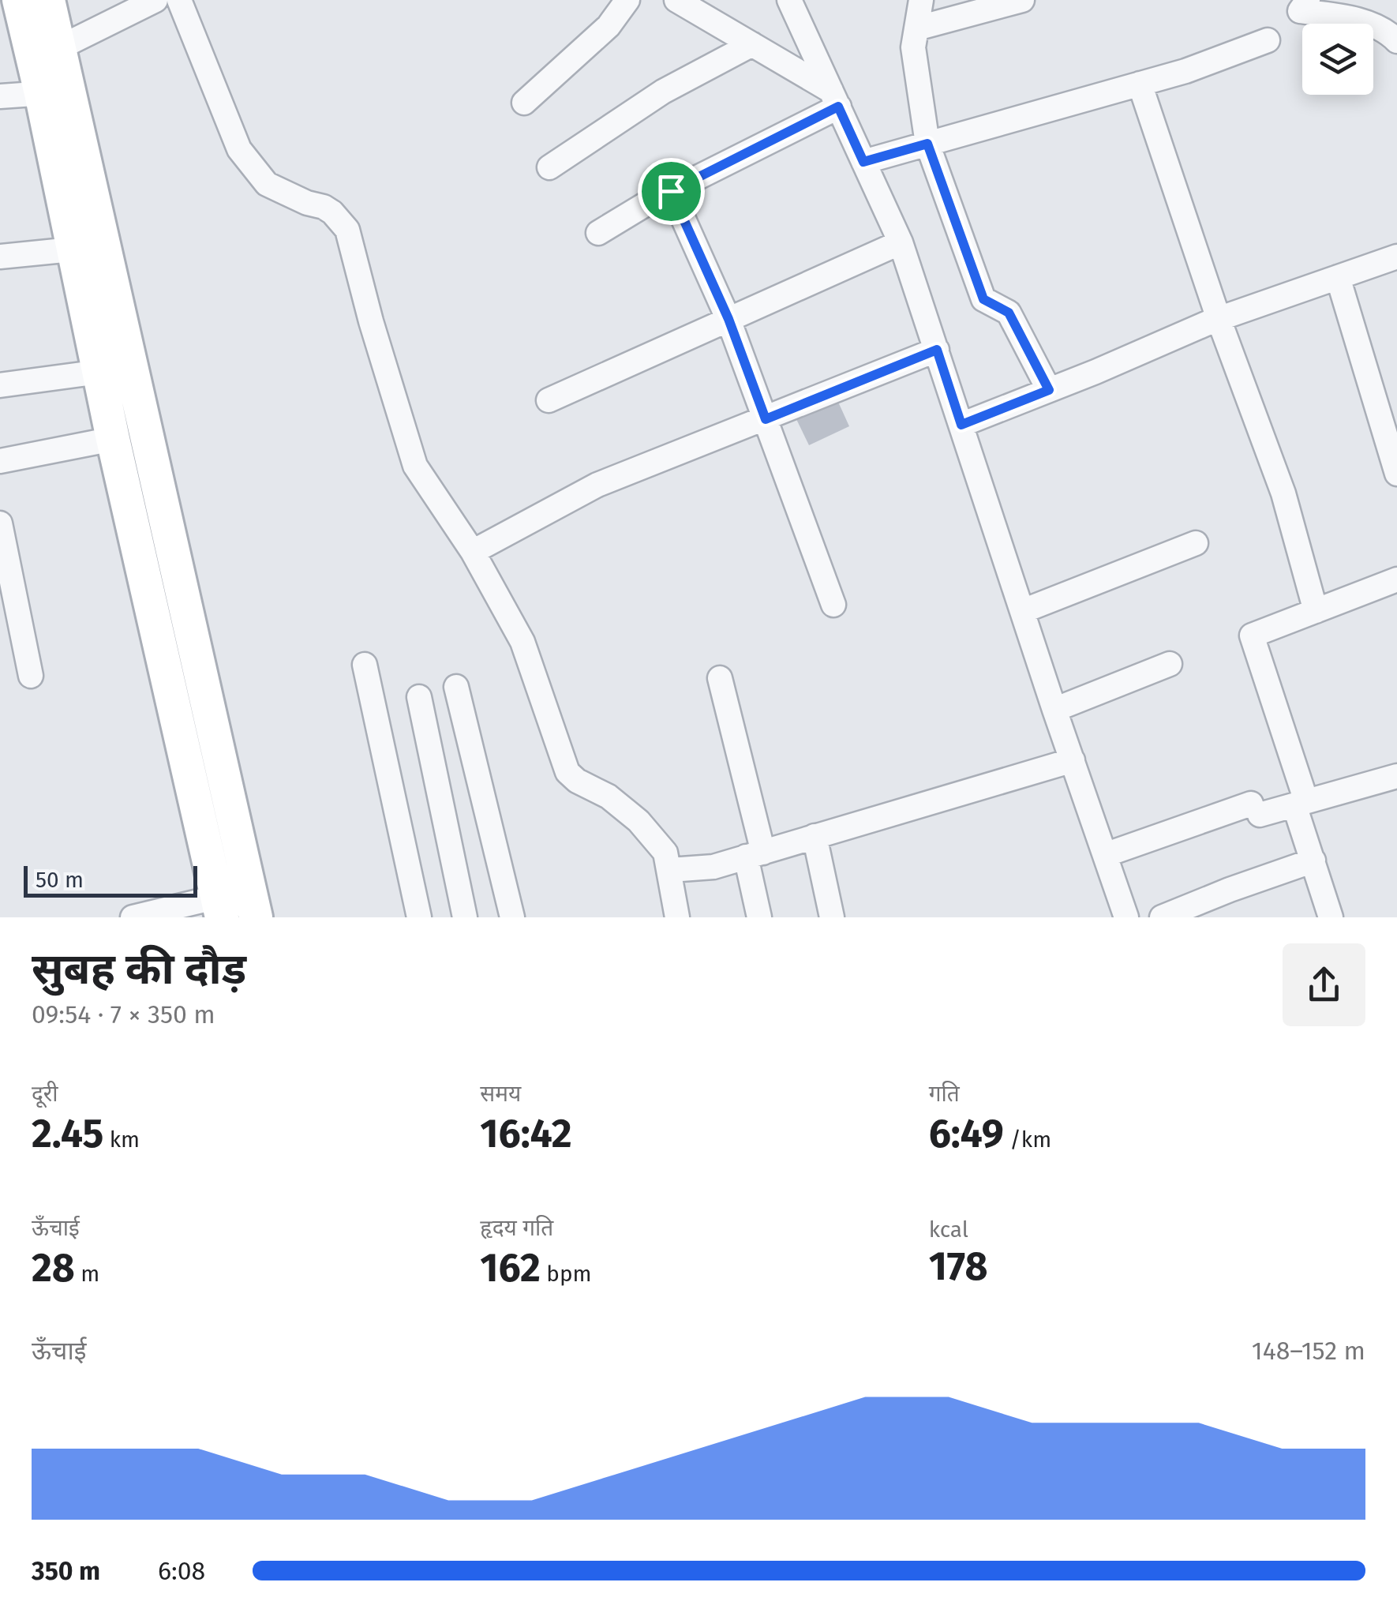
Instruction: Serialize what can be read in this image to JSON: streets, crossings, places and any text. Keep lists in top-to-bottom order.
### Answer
{
  "scale_bar": "50 m",
  "page": {
    "scale": "50 m",
    "heading": ["सुबह की दौड़", "09:54 · 7 × 350 m"],
    "stats": [
      ["दूरी", "2.45 km"],
      ["समय", "16:42"],
      ["गति", "6:49 /km"],
      ["ऊँचाई", "28 m"],
      ["हृदय गति", "162 bpm"],
      ["kcal", "178"]
    ],
    "chart": ["ऊँचाई", "148–152 m"],
    "list": [
      {
        "name": "350 m",
        "note": "6:08"
      }
    ]
  }
}
